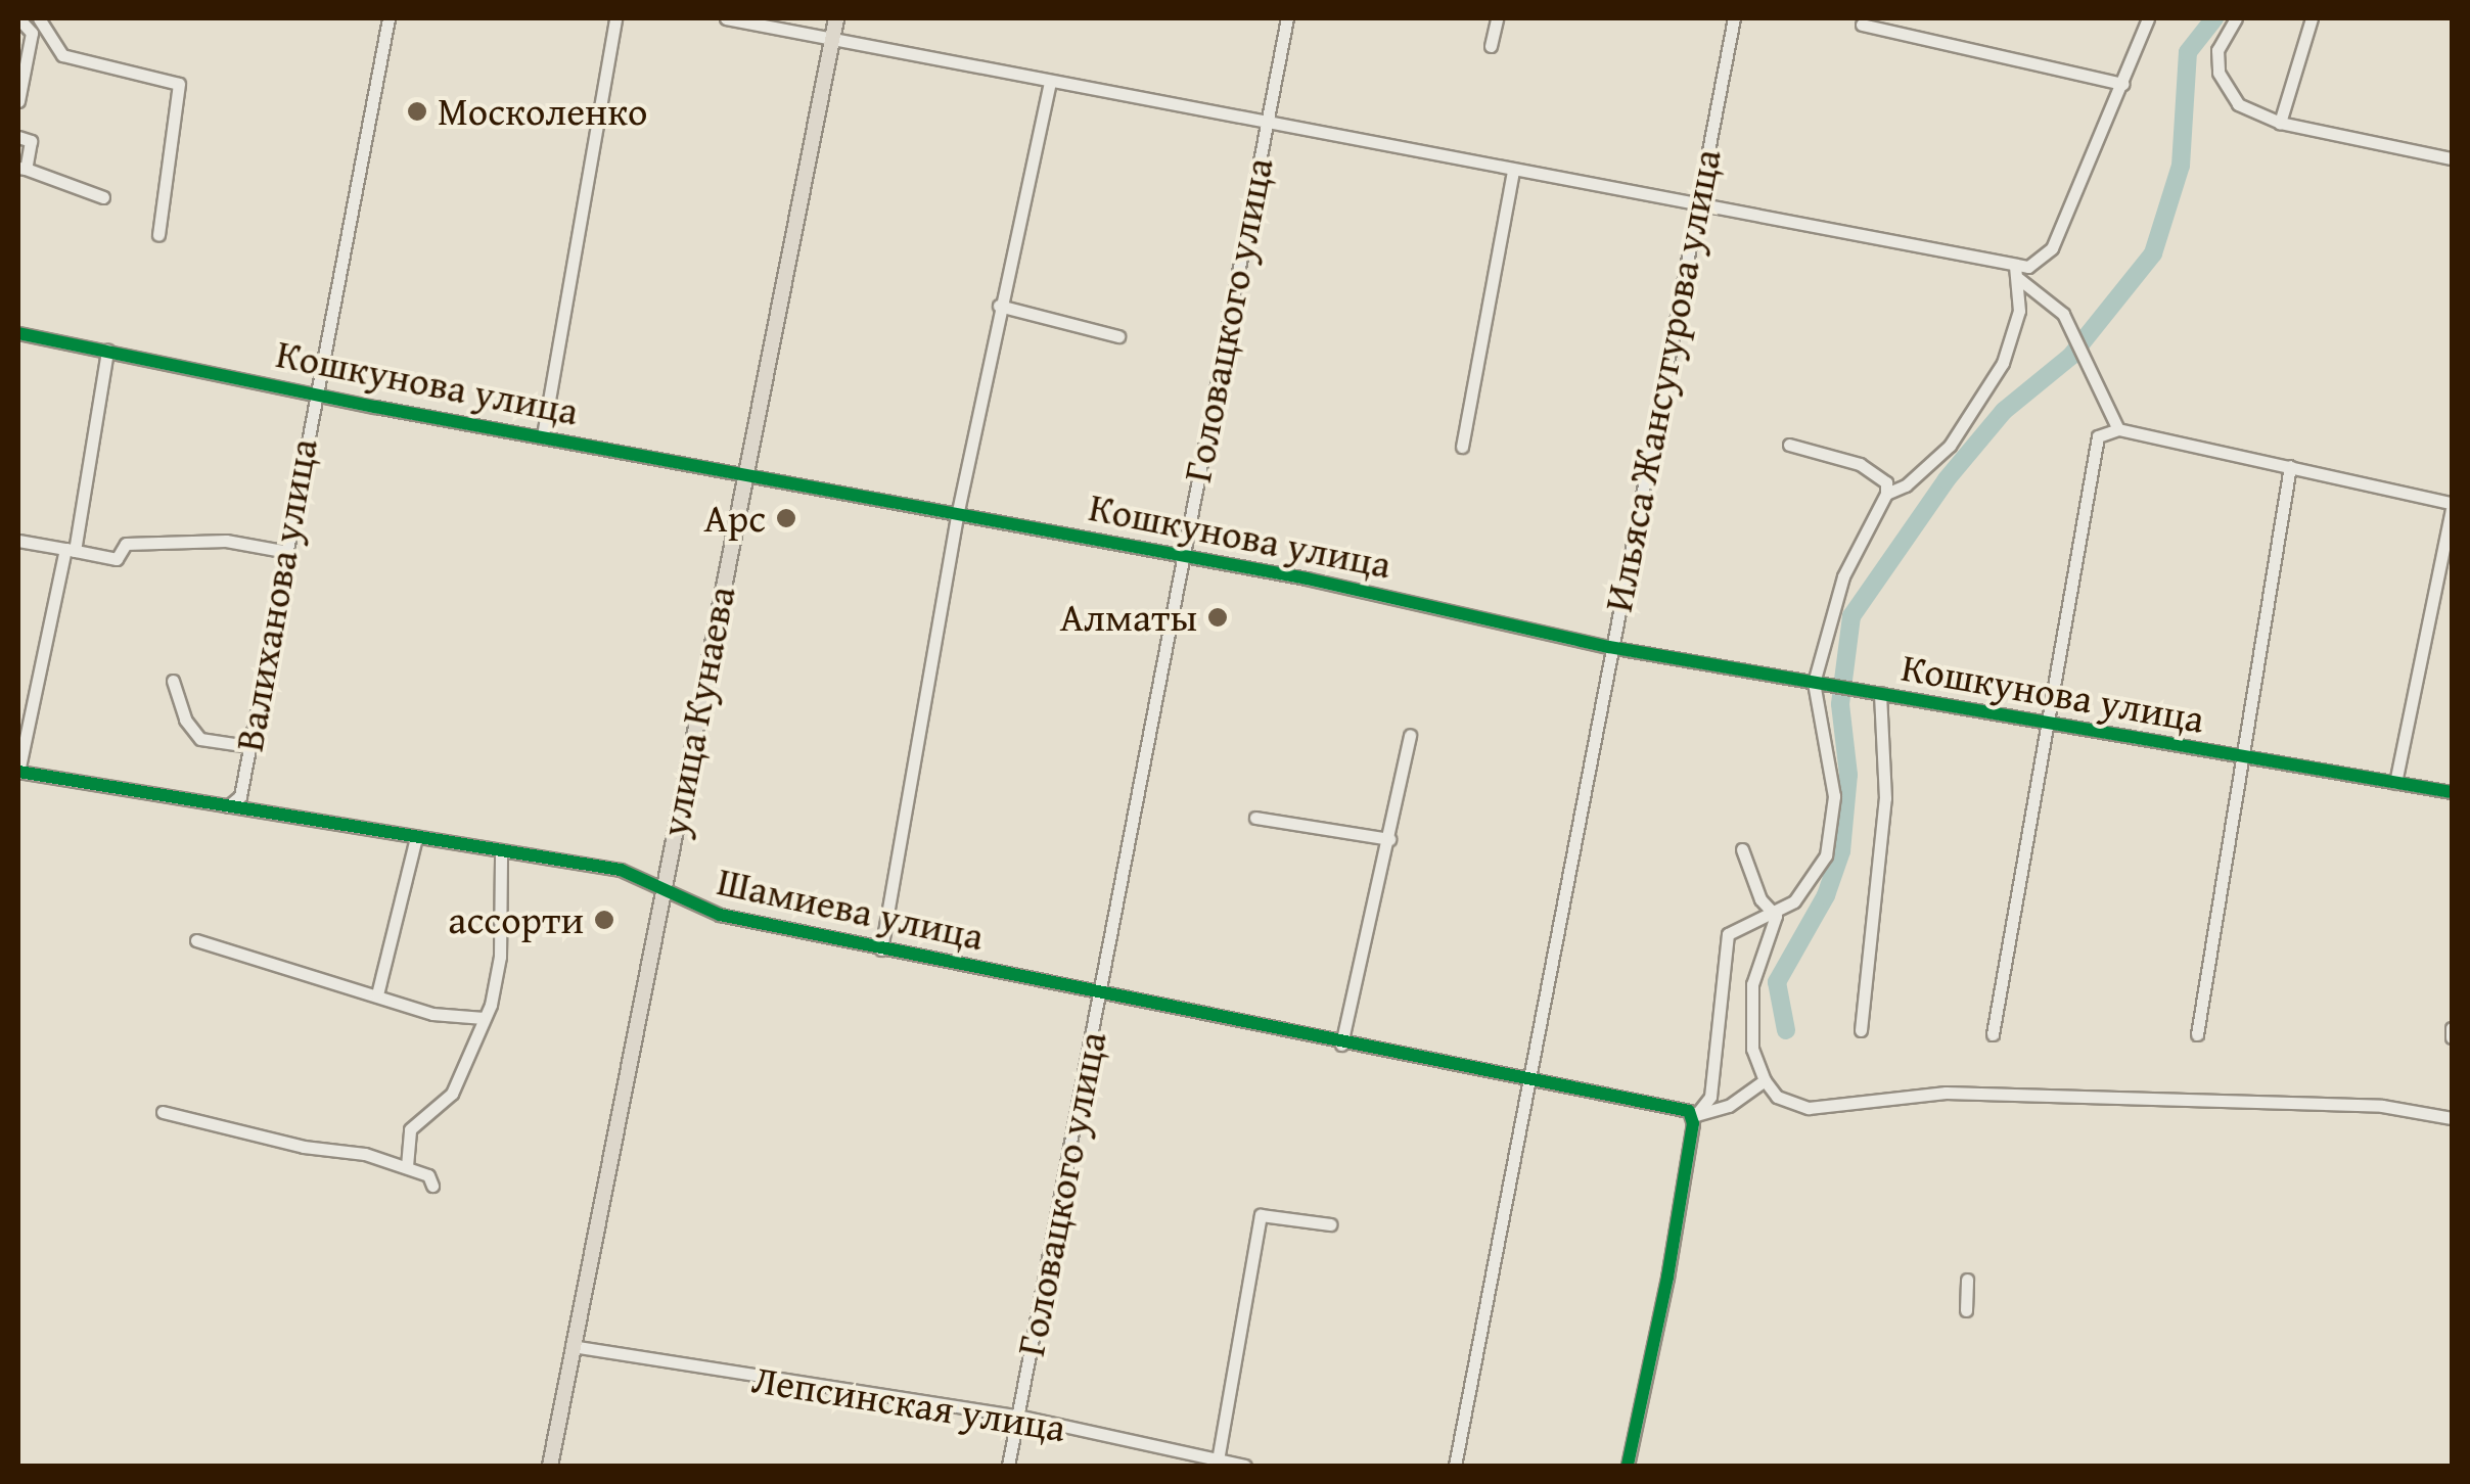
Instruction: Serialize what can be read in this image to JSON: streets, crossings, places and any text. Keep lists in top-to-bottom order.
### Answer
{
  "streets": {
    "main road": ["улица Кунаева"],
    "street": [
      "Головацкого улица",
      "Ильяса Жансугурова улица",
      "Кошкунова улица",
      "Валиханова улица",
      "Шамиева улица",
      "Лепсинская улица"
    ]
  },
  "crossings": [
    ["Головацкого улица", "Кошкунова улица"],
    ["Головацкого улица", "Шамиева улица"],
    ["Головацкого улица", "Лепсинская улица"],
    ["Ильяса Жансугурова улица", "Кошкунова улица"],
    ["Ильяса Жансугурова улица", "Шамиева улица"],
    ["Кошкунова улица", "Валиханова улица"],
    ["Кошкунова улица", "улица Кунаева"],
    ["Валиханова улица", "Шамиева улица"],
    ["улица Кунаева", "Шамиева улица"],
    ["улица Кунаева", "Лепсинская улица"]
  ],
  "places": [
    "Москоленко",
    "Арс",
    "Алматы",
    "ассорти"
  ]
}
